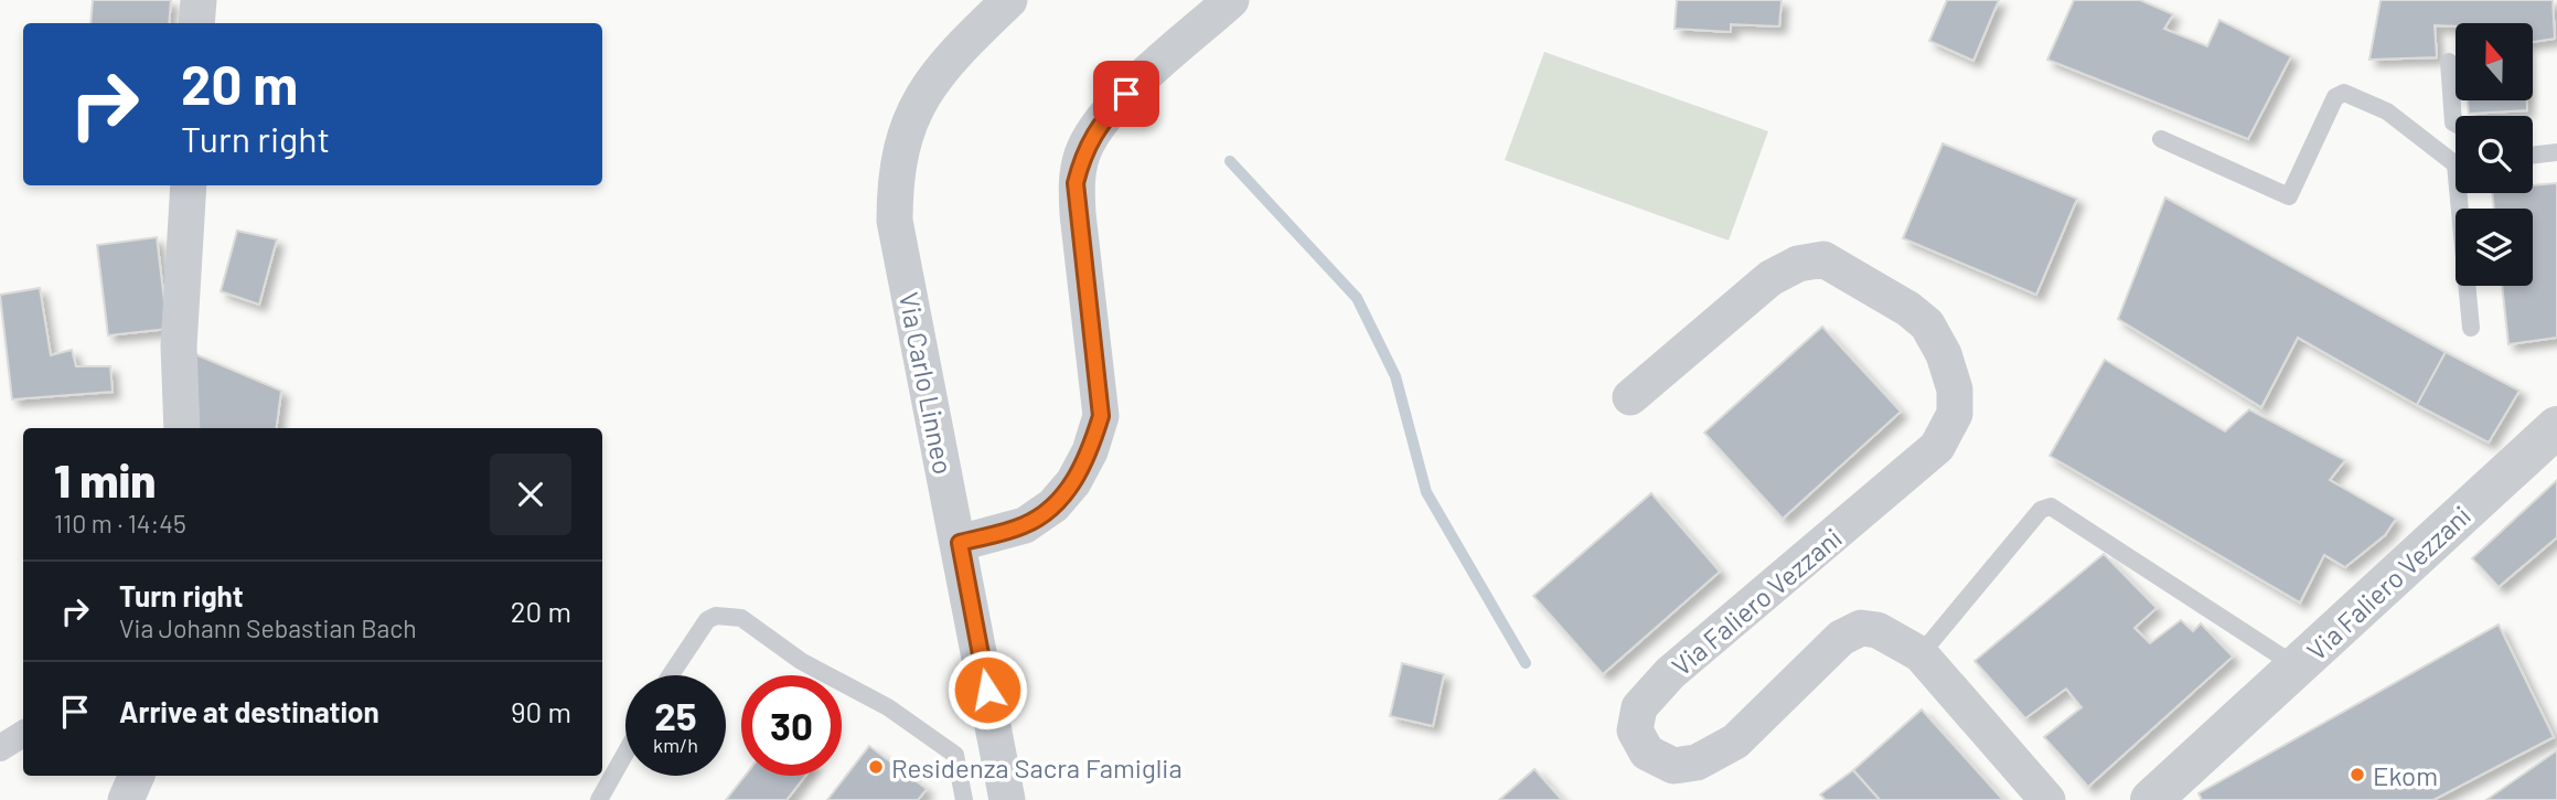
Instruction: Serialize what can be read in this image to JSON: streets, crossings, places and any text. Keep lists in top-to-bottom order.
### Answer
{
  "streets": {
    "street": ["Via Carlo Linneo", "Via Faliero Vezzani"]
  },
  "places": ["Residenza Sacra Famiglia", "Ekom"],
  "north": "top",
  "page": {
    "turn": ["20 m", "Turn right"],
    "heading": ["1 min", "110 m · 14:45"],
    "list": [
      {
        "name": "Turn right",
        "note": "Via Johann Sebastian Bach",
        "value": "20 m"
      },
      {
        "name": "Arrive at destination",
        "value": "90 m"
      }
    ],
    "speed": "25 km/h",
    "limit": "30"
  }
}
